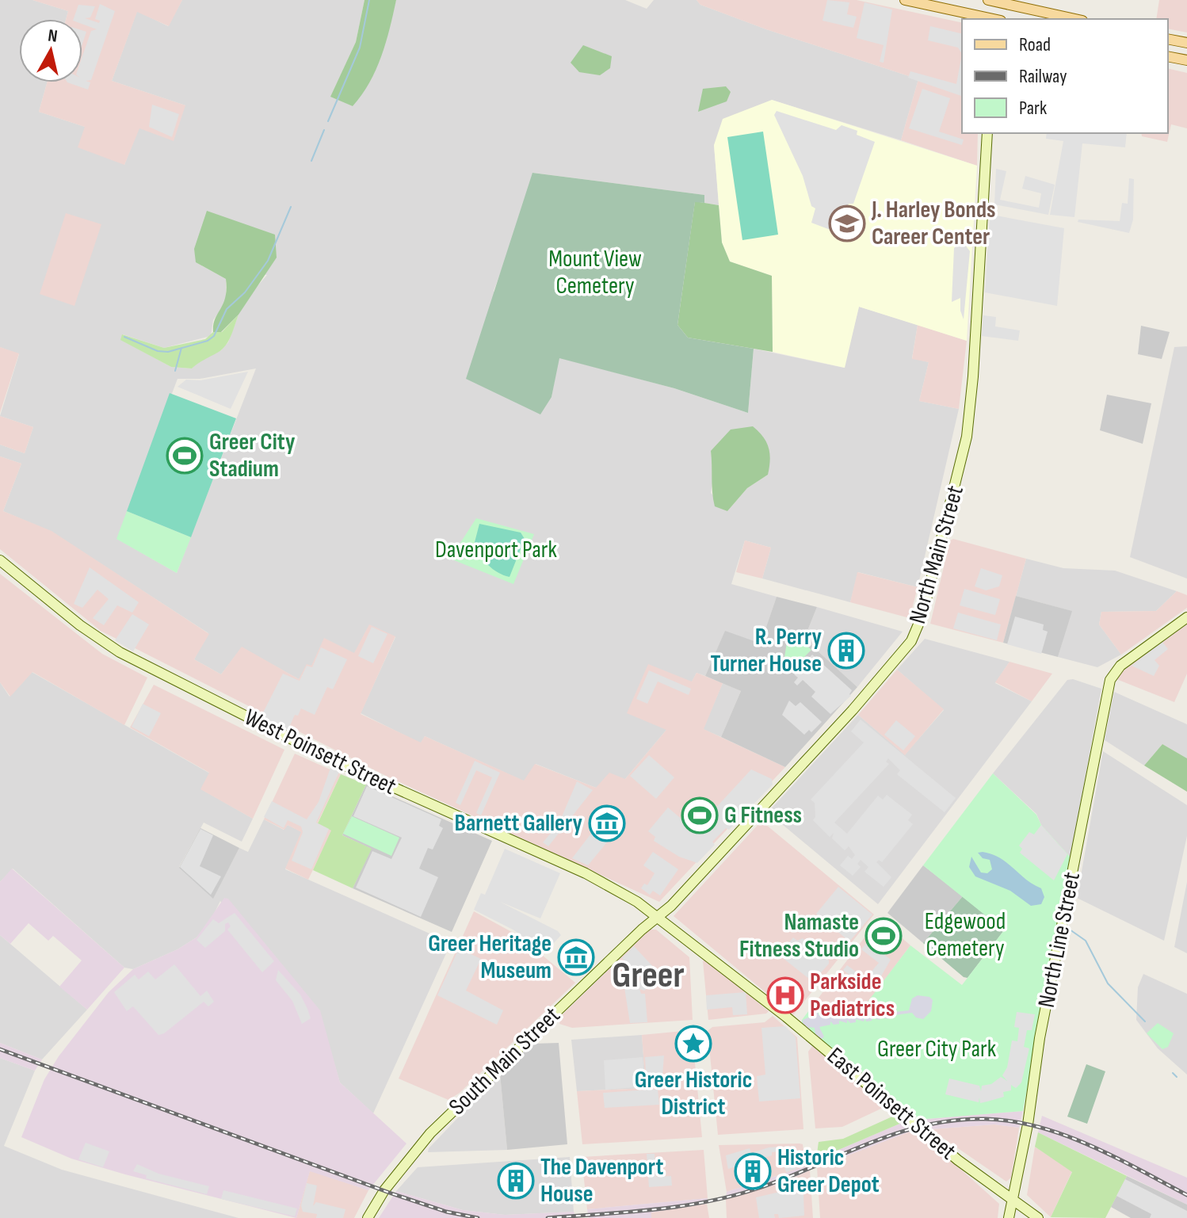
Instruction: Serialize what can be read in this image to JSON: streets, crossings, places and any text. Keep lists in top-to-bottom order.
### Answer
{
  "streets": {
    "main road": [
      "North Main Street",
      "West Poinsett Street",
      "North Line Street",
      "South Main Street",
      "East Poinsett Street"
    ]
  },
  "crossings": [
    ["North Main Street", "West Poinsett Street"],
    ["North Main Street", "South Main Street"],
    ["North Main Street", "East Poinsett Street"],
    ["West Poinsett Street", "South Main Street"],
    ["West Poinsett Street", "East Poinsett Street"],
    ["North Line Street", "East Poinsett Street"],
    ["South Main Street", "East Poinsett Street"]
  ],
  "districts": ["Greer"],
  "parks": [
    "Mount View Cemetery",
    "Davenport Park",
    "Edgewood Cemetery",
    "Greer City Park"
  ],
  "places": {
    "school or university": ["J. Harley Bonds Career Center"],
    "sports": ["Greer City Stadium", "G Fitness", "Namaste Fitness Studio"],
    "building": ["R. Perry Turner House", "Historic Greer Depot", "The Davenport House"],
    "museum": ["Barnett Gallery", "Greer Heritage Museum"],
    "hospital": ["Parkside Pediatrics"],
    "place": ["Greer Historic District"]
  },
  "legend": ["Road", "Railway", "Park"],
  "north": "top"
}
